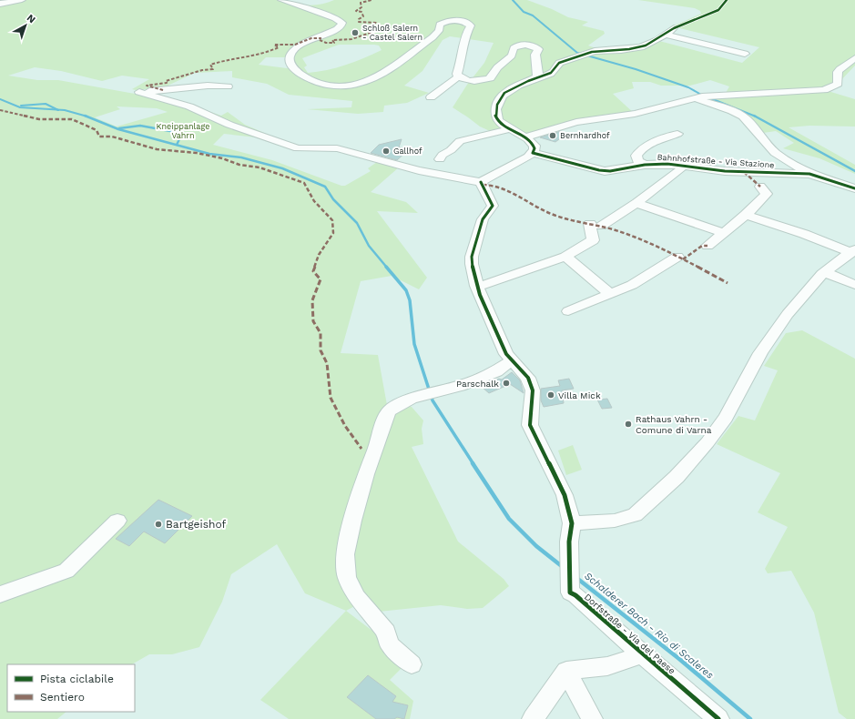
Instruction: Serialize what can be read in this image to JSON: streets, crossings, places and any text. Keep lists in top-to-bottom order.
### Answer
{
  "streets": {
    "street": ["Bahnhofstraße - Via Stazione", "Dorfstraße - Via del Paese"]
  },
  "water": ["Schalderer Bach - Rio di Scaleres"],
  "parks": ["Kneippanlage Vahrn"],
  "places": [
    "Schloß Salern - Castel Salern",
    "Bernhardhof",
    "Gallhof",
    "Parschalk",
    "Villa Mick",
    "Rathaus Vahrn - Comune di Varna",
    "Bartgeishof"
  ],
  "legend": ["Pista ciclabile", "Sentiero"],
  "north": "top right"
}
